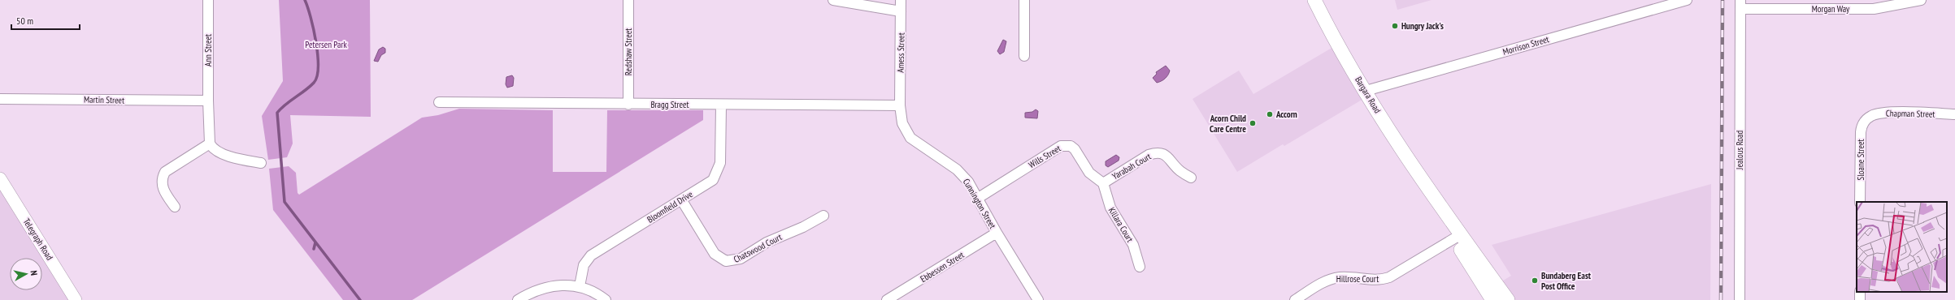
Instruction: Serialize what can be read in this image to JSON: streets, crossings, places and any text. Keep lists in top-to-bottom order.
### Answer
{
  "streets": {
    "main road": ["Bargara Road"],
    "street": [
      "Morgan Way",
      "Morrison Street",
      "Ann Street",
      "Redshaw Street",
      "Amess Street",
      "Martin Street",
      "Bragg Street",
      "Chapman Street",
      "Jealous Road",
      "Wills Street",
      "Sloane Street",
      "Yarabah Court",
      "Cunnington Street",
      "Bloomfield Drive",
      "Killara Court",
      "Telegraph Road",
      "Chatswood Court",
      "Ebbessen Street",
      "Hillrose Court"
    ]
  },
  "crossings": [
    ["Morgan Way", "Jealous Road"],
    ["Morrison Street", "Bargara Road"],
    ["Ann Street", "Martin Street"],
    ["Redshaw Street", "Bragg Street"],
    ["Amess Street", "Bragg Street"],
    ["Amess Street", "Cunnington Street"],
    ["Bargara Road", "Hillrose Court"],
    ["Bragg Street", "Cunnington Street"],
    ["Bragg Street", "Bloomfield Drive"],
    ["Chapman Street", "Sloane Street"],
    ["Wills Street", "Yarabah Court"],
    ["Wills Street", "Cunnington Street"],
    ["Wills Street", "Killara Court"],
    ["Yarabah Court", "Killara Court"],
    ["Cunnington Street", "Ebbessen Street"],
    ["Bloomfield Drive", "Chatswood Court"]
  ],
  "parks": ["Petersen Park"],
  "places": [
    "Hungry Jack's",
    "Accorn",
    "Acorn Child Care Centre",
    "Bundaberg East Post Office"
  ],
  "scale_bar": "50 m",
  "north": "right"
}
